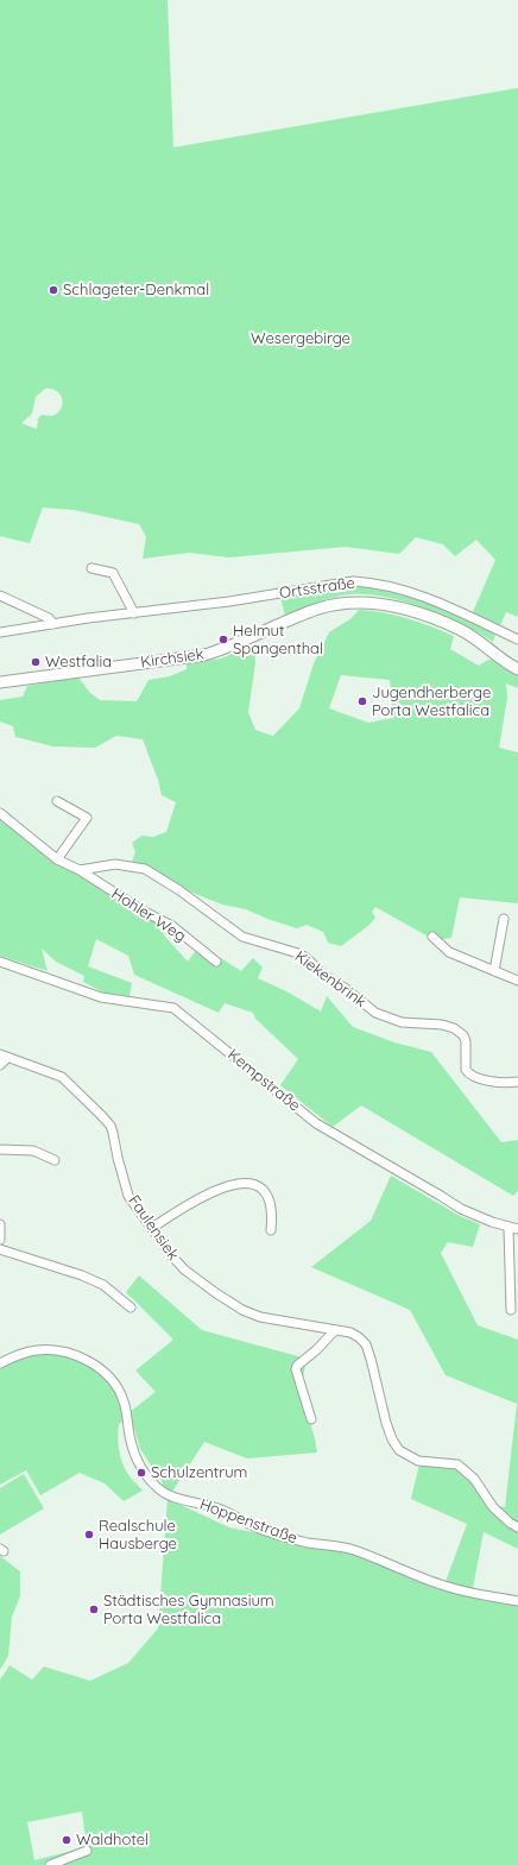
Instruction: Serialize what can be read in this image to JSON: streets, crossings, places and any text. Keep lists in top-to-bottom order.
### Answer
{
  "streets": {
    "main road": ["Kirchsiek"],
    "street": [
      "Ortsstraße",
      "Hohler Weg",
      "Kiekenbrink",
      "Kempstraße",
      "Faulensiek",
      "Hoppenstraße"
    ]
  },
  "crossings": [
    ["Hohler Weg", "Kiekenbrink"]
  ],
  "parks": ["Wesergebirge"],
  "places": [
    "Schlageter-Denkmal",
    "Helmut Spangenthal",
    "Westfalia",
    "Jugendherberge Porta Westfalica",
    "Schulzentrum",
    "Realschule Hausberge",
    "Städtisches Gymnasium Porta Westfalica",
    "Waldhotel"
  ]
}
